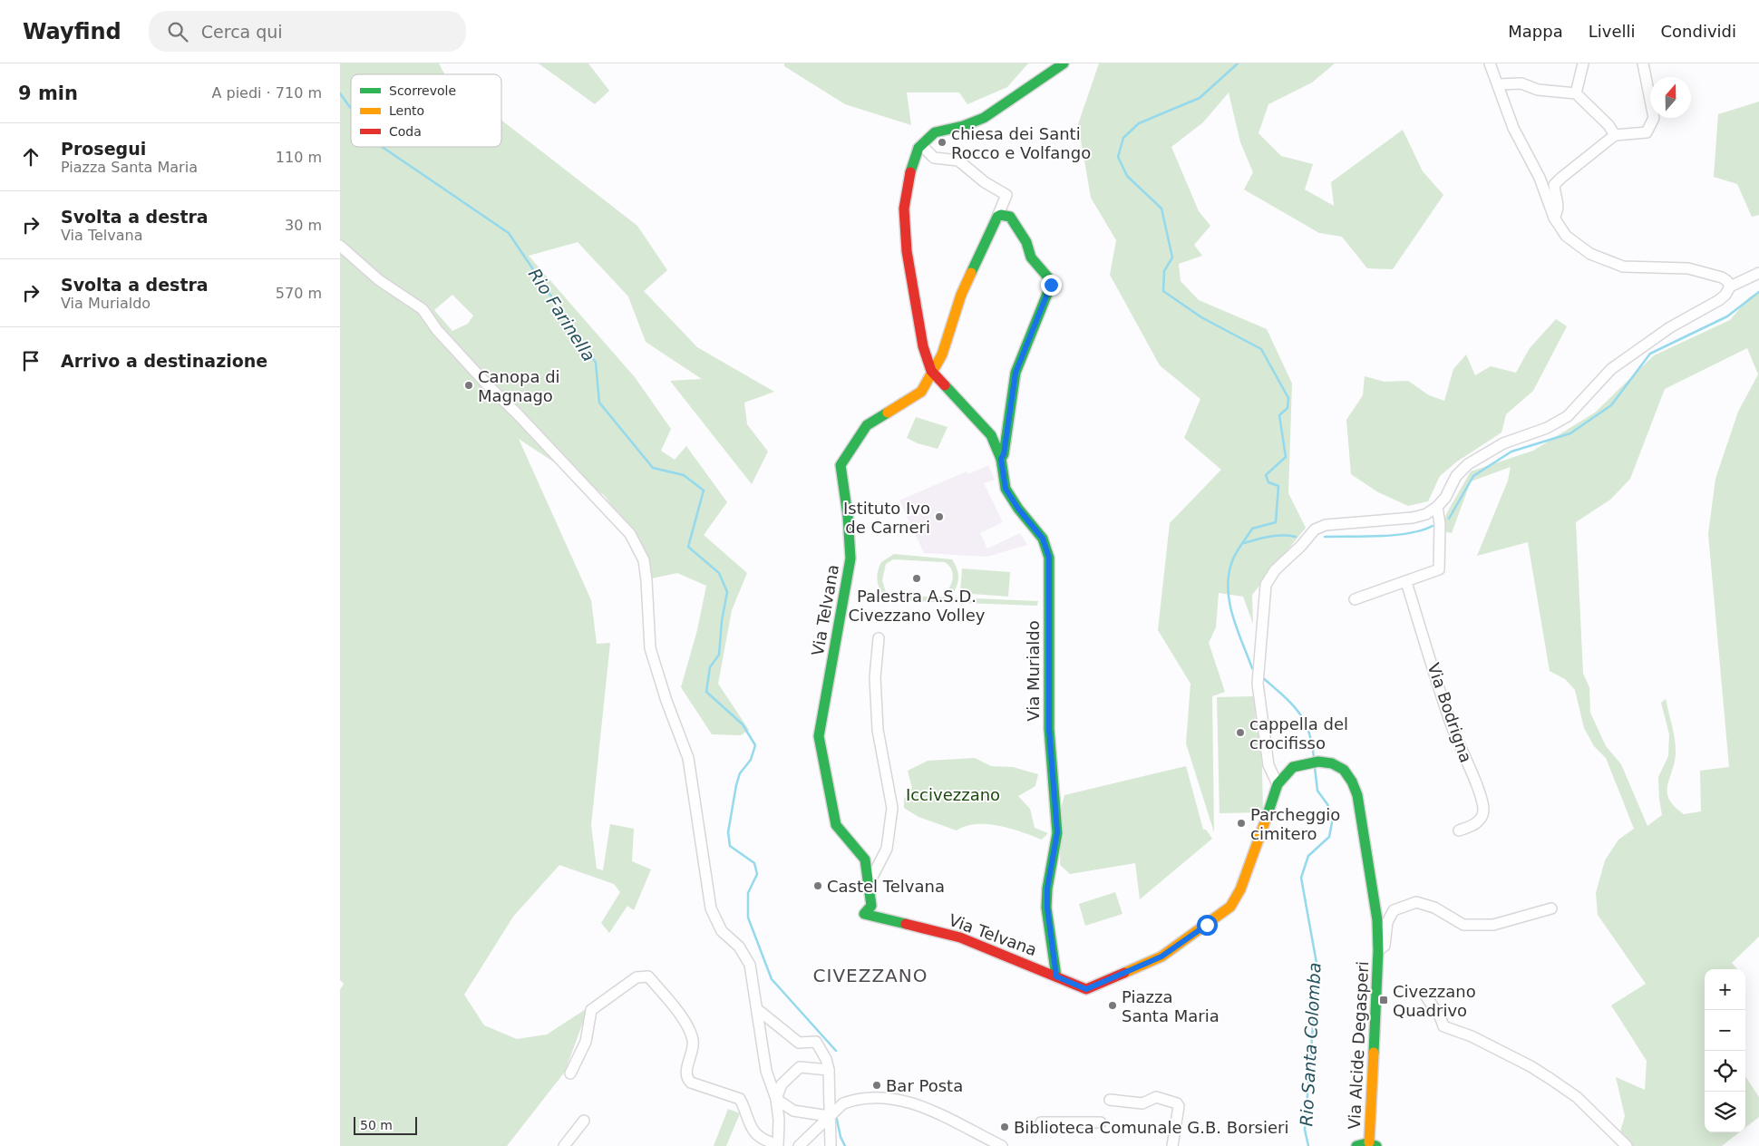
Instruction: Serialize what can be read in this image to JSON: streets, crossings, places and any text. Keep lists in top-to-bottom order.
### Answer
{
  "streets": {
    "street": [
      "Via Telvana",
      "Via Murialdo",
      "Via Bodrigna",
      "Via Alcide Degasperi"
    ]
  },
  "crossings": [
    ["Via Telvana", "Via Murialdo"],
    ["Via Telvana", "Via Alcide Degasperi"]
  ],
  "districts": ["CIVEZZANO"],
  "water": ["Rio Farinella", "Rio Santa Colomba"],
  "parks": ["Iccivezzano"],
  "places": {
    "other": [
      "chiesa dei Santi Rocco e Volfango",
      "Canopa di Magnago",
      "Istituto Ivo de Carneri",
      "Palestra A.S.D. Civezzano Volley",
      "cappella del crocifisso",
      "Parcheggio cimitero",
      "Castel Telvana",
      "Piazza Santa Maria",
      "Bar Posta",
      "Biblioteca Comunale G.B. Borsieri"
    ],
    "transit": ["Civezzano Quadrivo"]
  },
  "legend": ["Scorrevole", "Lento", "Coda"],
  "scale_bar": "50 m",
  "north": "top",
  "page": {
    "header": "Wayfind",
    "search": "Cerca qui",
    "nav": ["Mappa", "Livelli", "Condividi"],
    "heading": ["9 min", "A piedi · 710 m"],
    "list": [
      ["Prosegui", "Piazza Santa Maria", "110 m"],
      ["Svolta a destra", "Via Telvana", "30 m"],
      ["Svolta a destra", "Via Murialdo", "570 m"],
      "Arrivo a destinazione"
    ],
    "map_buttons": ["+", "−"],
    "scale": "50 m"
  }
}
